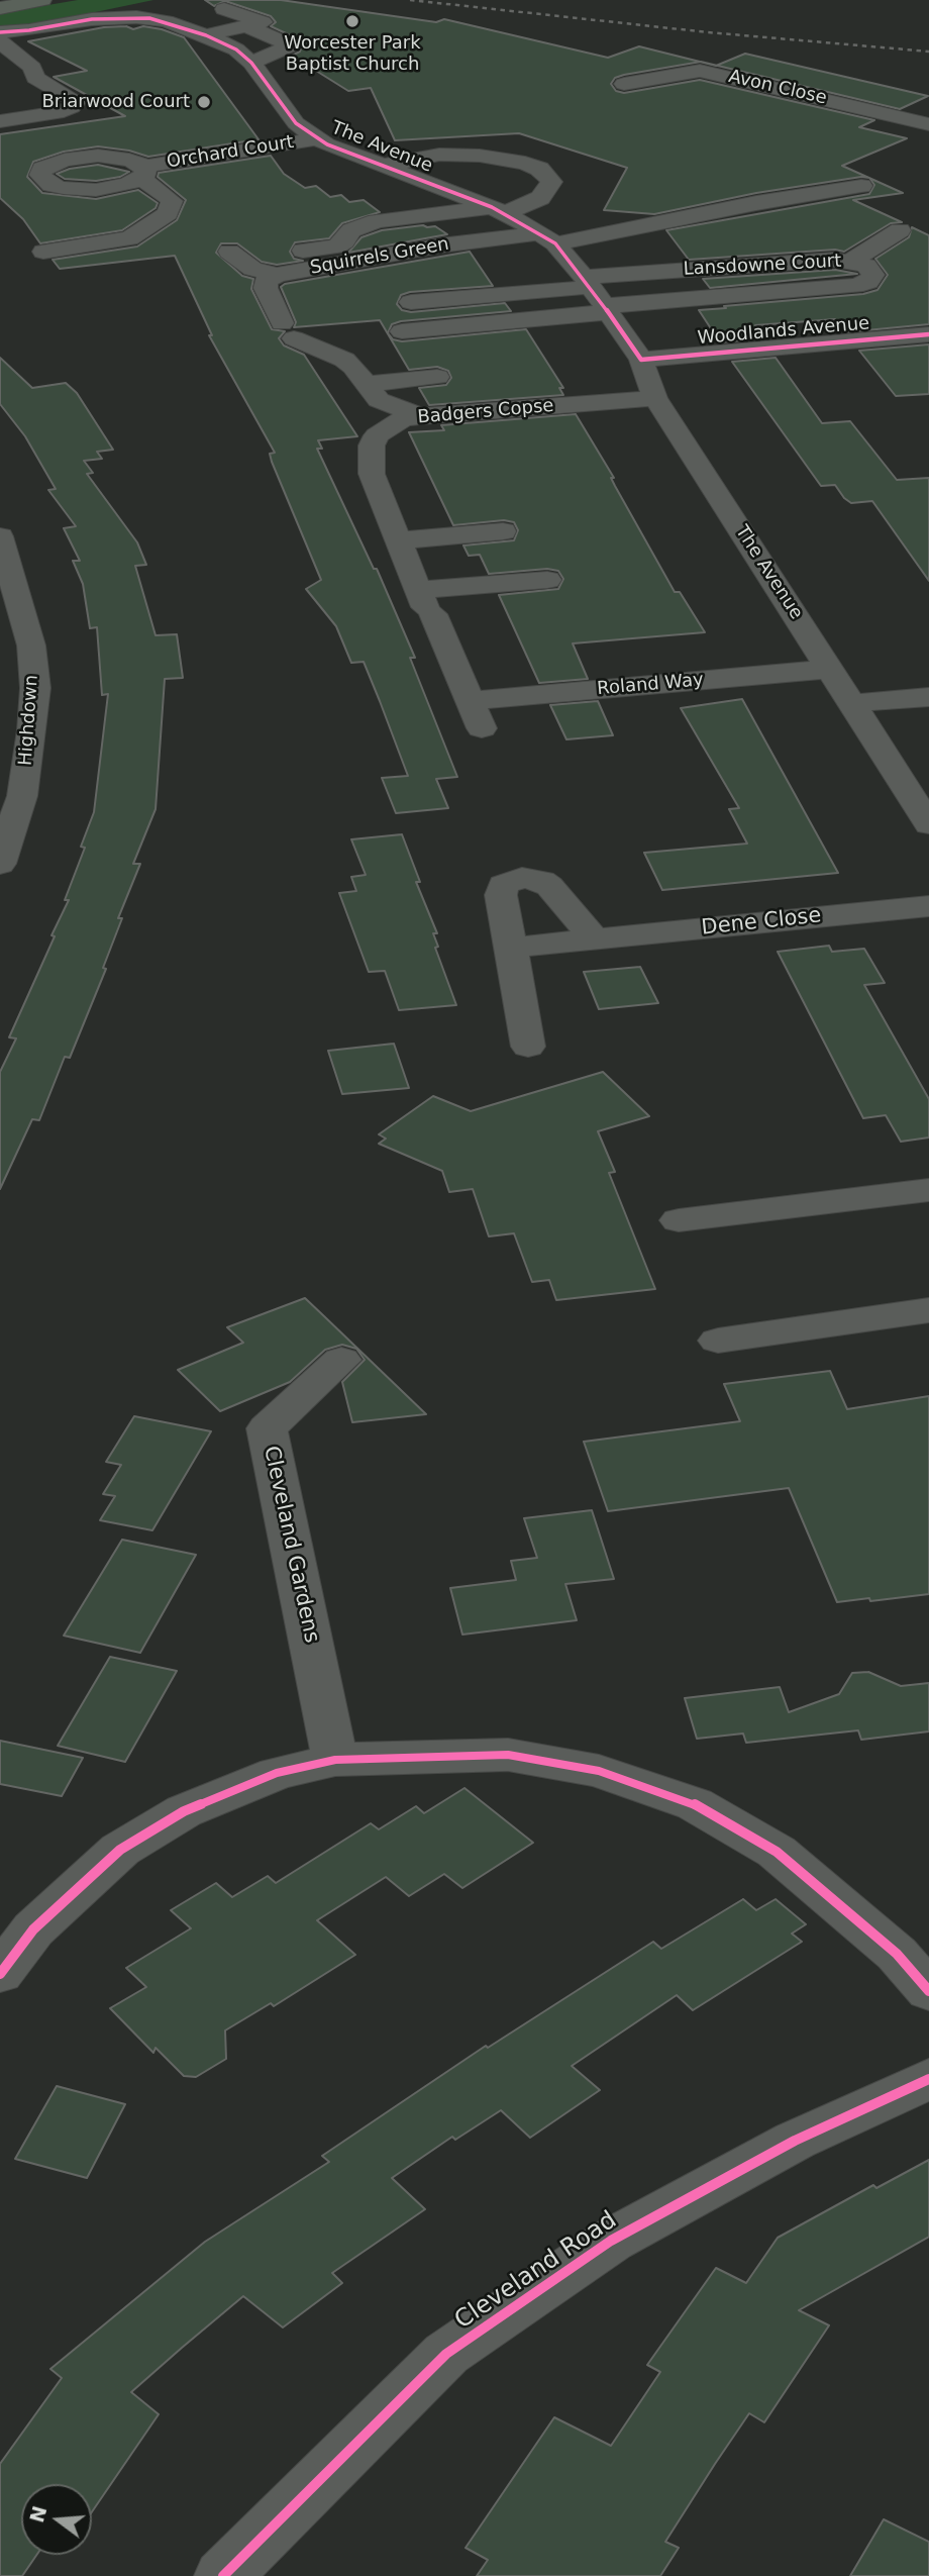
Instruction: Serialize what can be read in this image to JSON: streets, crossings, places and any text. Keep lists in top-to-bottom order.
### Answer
{
  "streets": {
    "street": [
      "Avon Close",
      "The Avenue",
      "Orchard Court",
      "Squirrels Green",
      "Lansdowne Court",
      "Woodlands Avenue",
      "Badgers Copse",
      "Roland Way",
      "Highdown",
      "Dene Close",
      "Cleveland Gardens",
      "Cleveland Road"
    ]
  },
  "crossings": [
    ["The Avenue", "Orchard Court"],
    ["The Avenue", "Squirrels Green"],
    ["The Avenue", "Lansdowne Court"],
    ["The Avenue", "Woodlands Avenue"],
    ["The Avenue", "Badgers Copse"],
    ["The Avenue", "Roland Way"]
  ],
  "places": ["Worcester Park Baptist Church", "Briarwood Court"],
  "north": "left"
}
